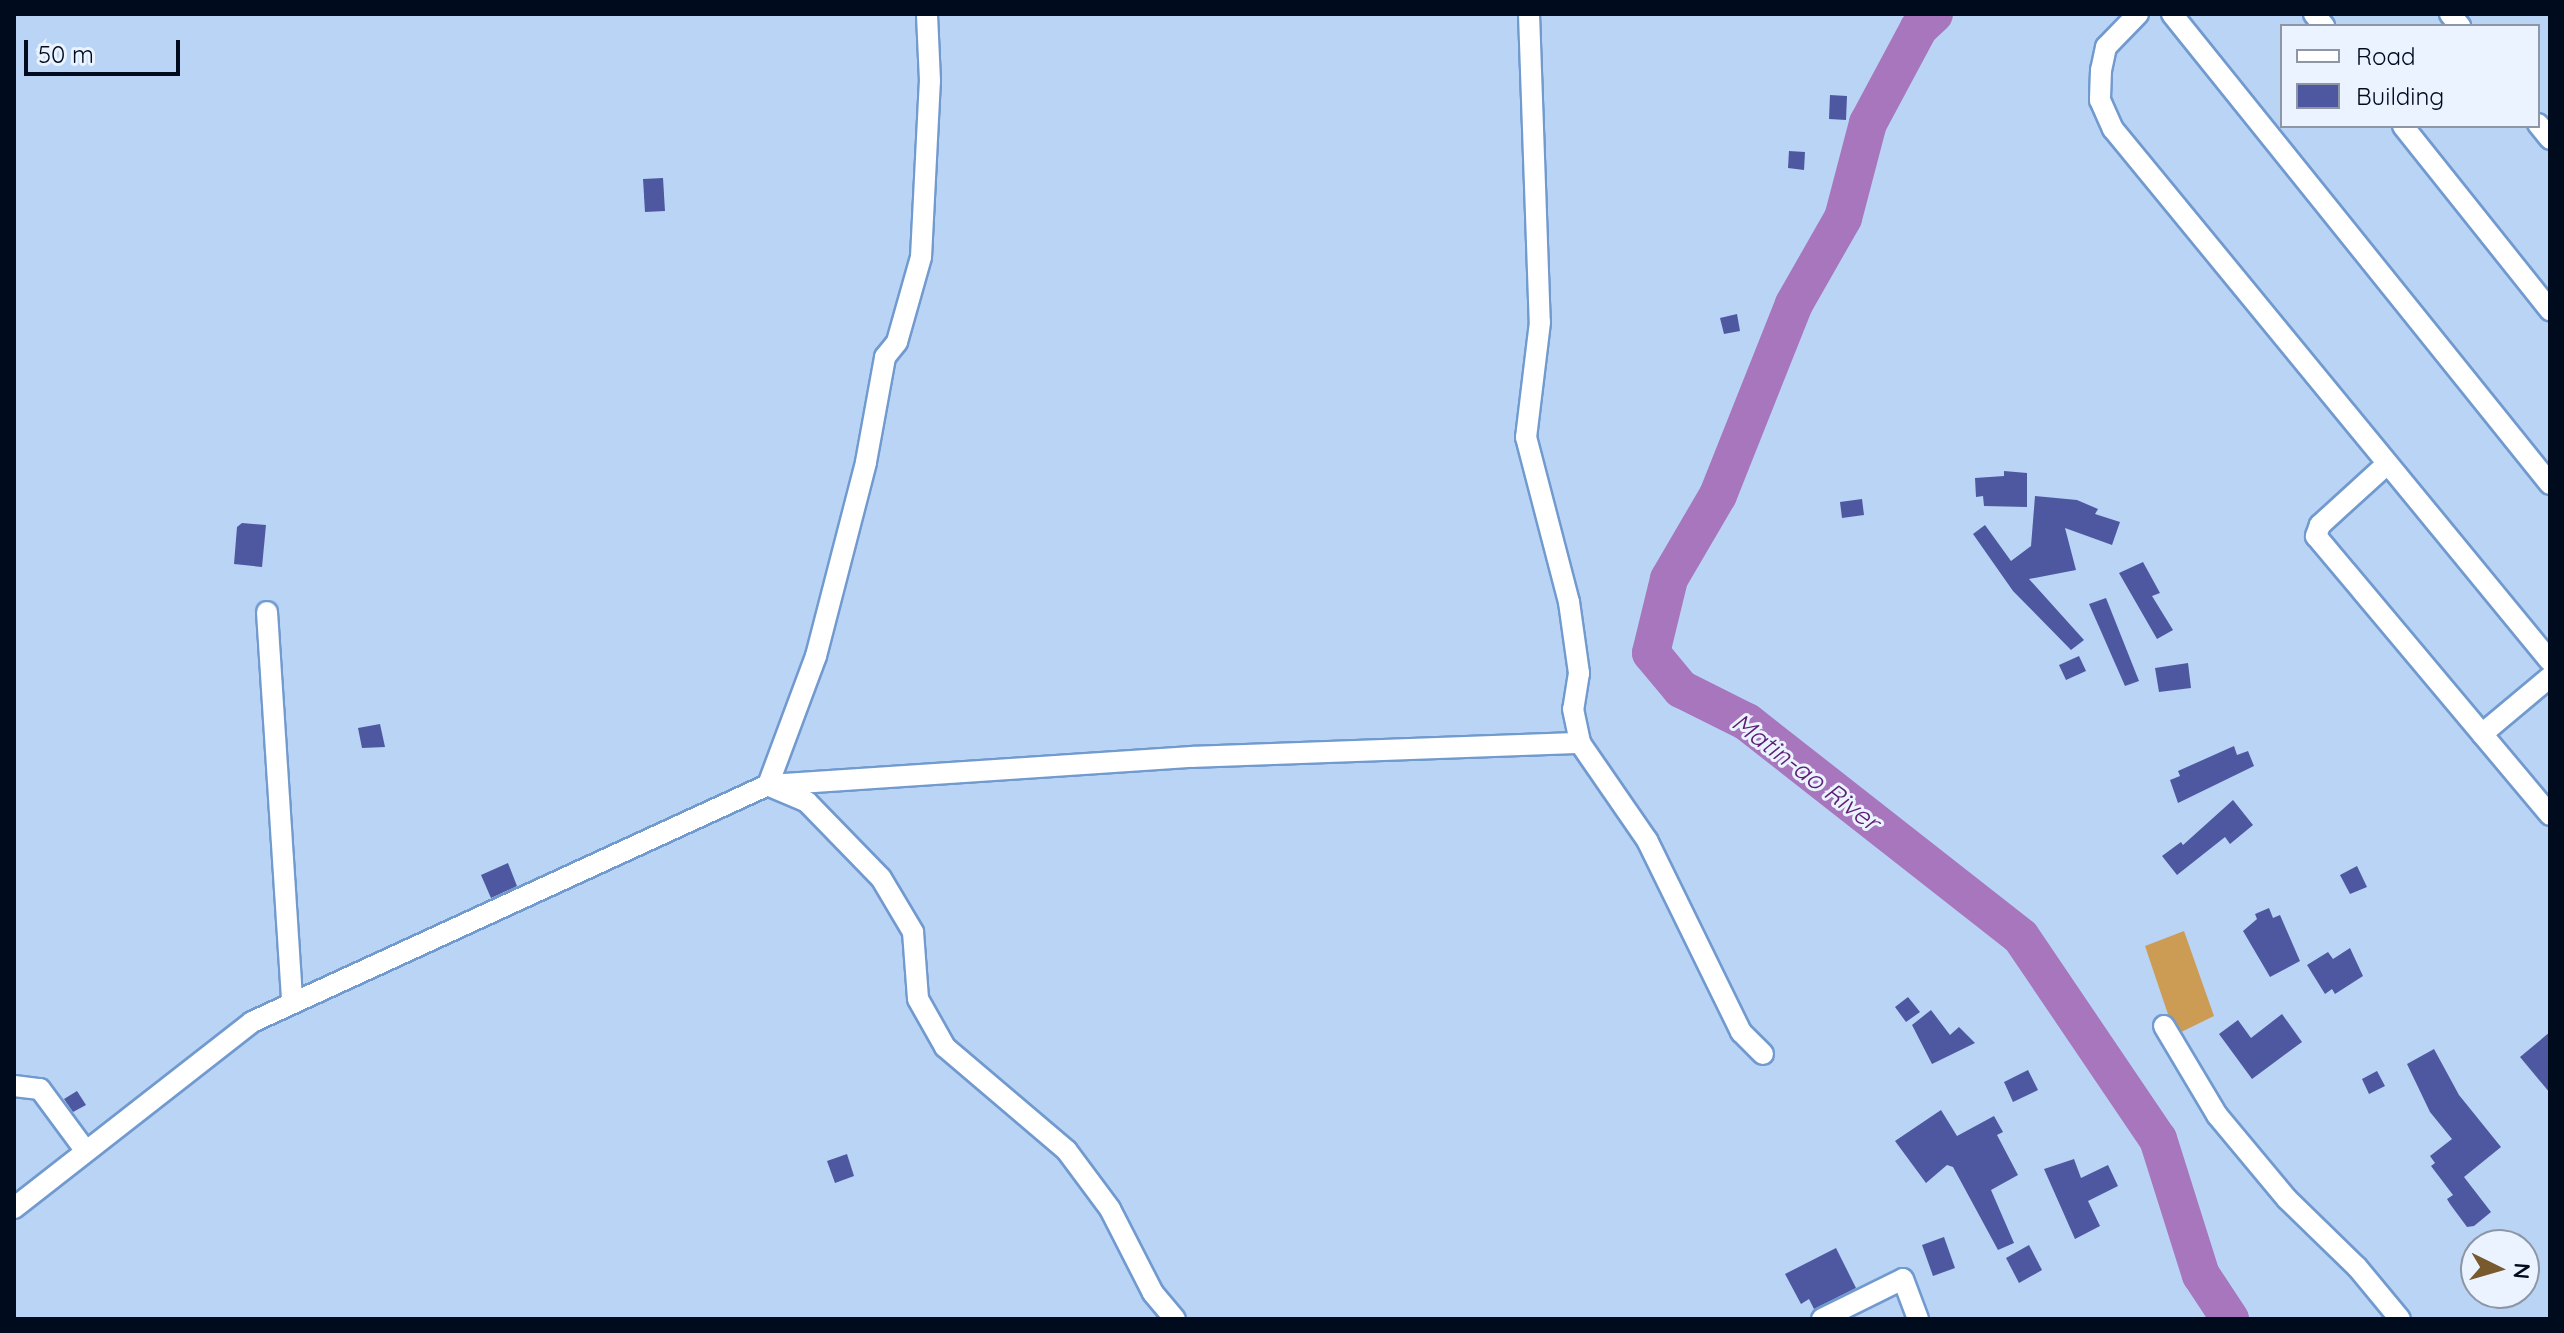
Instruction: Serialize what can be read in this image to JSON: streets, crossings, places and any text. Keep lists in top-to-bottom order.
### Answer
{
  "water": ["Matin-ao River"],
  "legend": ["Road", "Building"],
  "scale_bar": "50 m",
  "north": "right"
}
